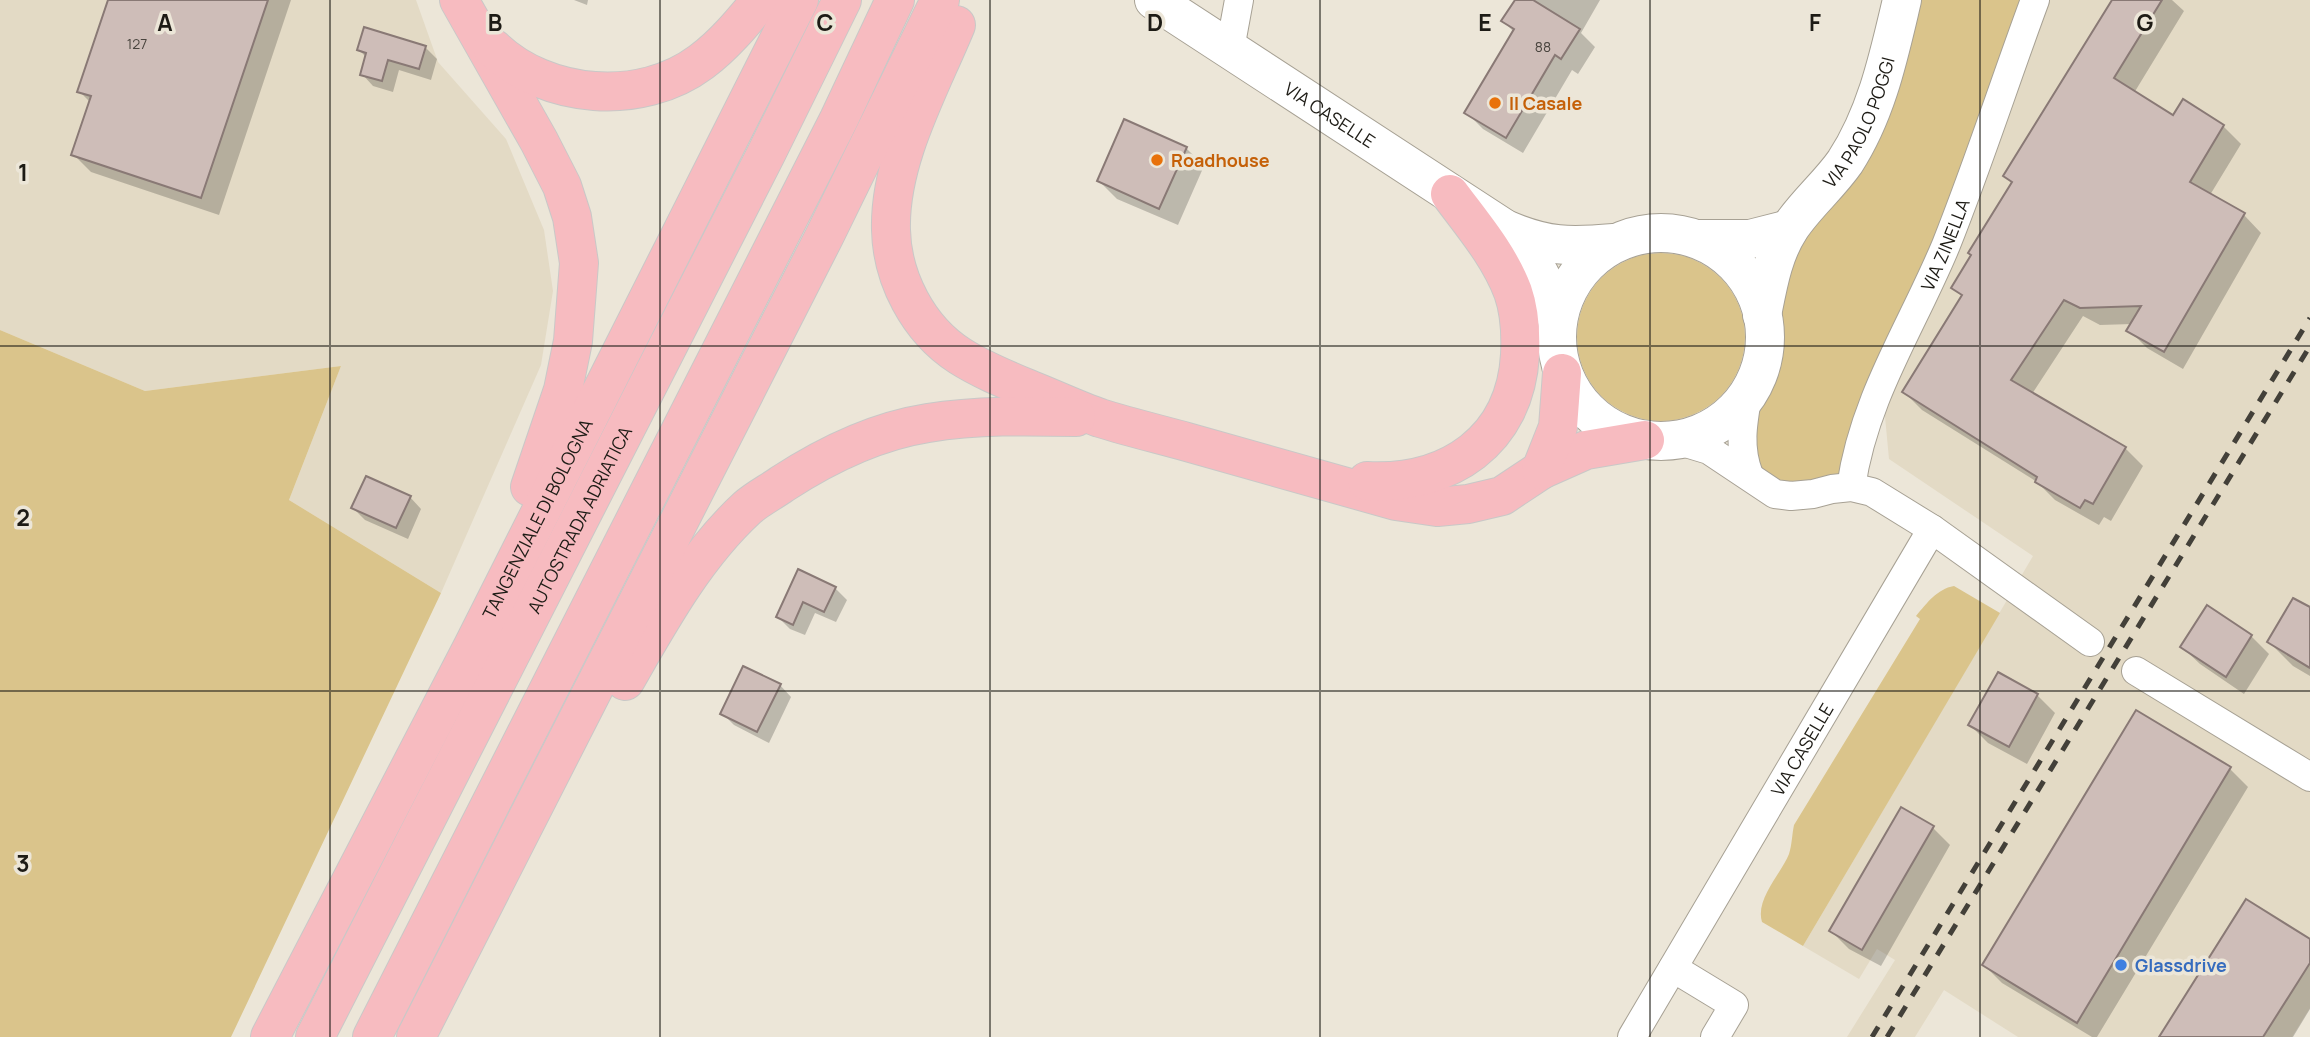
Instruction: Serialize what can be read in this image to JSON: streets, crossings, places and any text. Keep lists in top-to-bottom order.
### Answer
{
  "streets": {
    "highway": ["AUTOSTRADA ADRIATICA", "TANGENZIALE DI BOLOGNA"],
    "main road": ["VIA CASELLE", "VIA PAOLO POGGI"],
    "street": ["VIA ZINELLA"]
  },
  "crossings": [
    ["VIA CASELLE", "VIA PAOLO POGGI"],
    ["VIA CASELLE", "VIA ZINELLA"]
  ],
  "places": ["Il Casale", "Roadhouse", "Glassdrive"],
  "house_numbers": ["127", "88"],
  "grid": {
    "columns": [
      "A",
      "B",
      "C",
      "D",
      "E",
      "F",
      "G"
    ],
    "rows": ["1", "2", "3"]
  }
}
